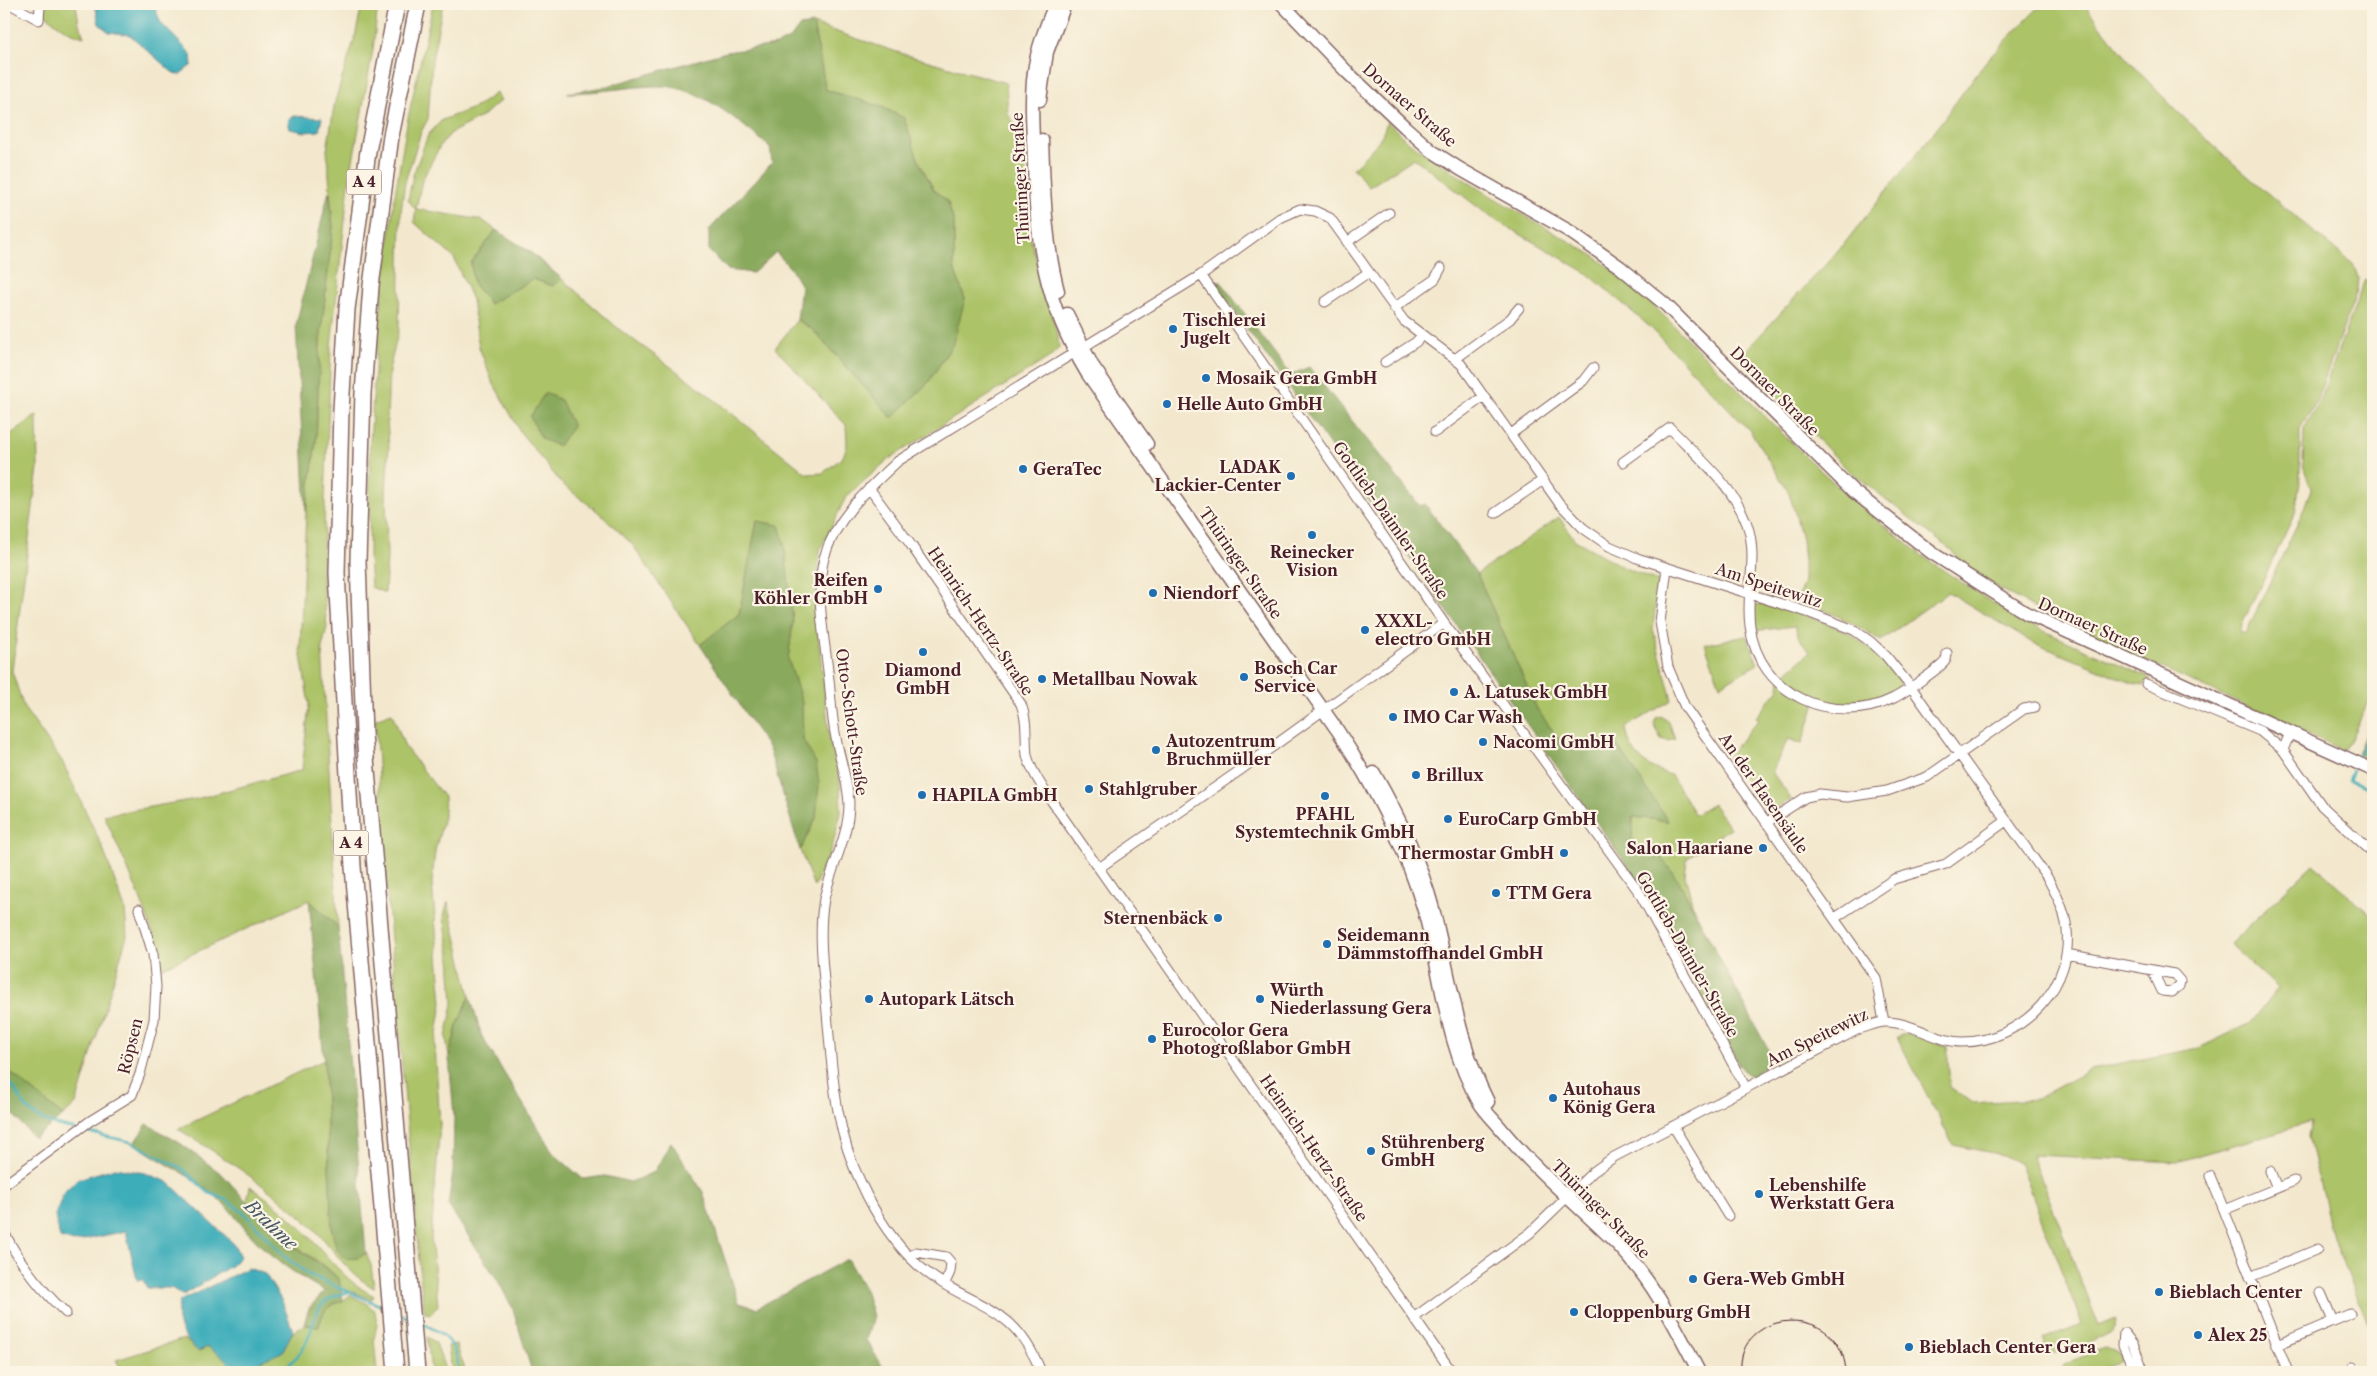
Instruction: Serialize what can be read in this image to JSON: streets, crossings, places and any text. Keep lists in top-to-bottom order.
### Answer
{
  "streets": {
    "highway": ["A 4"],
    "main road": ["Dornaer Straße", "Thüringer Straße"],
    "street": [
      "Gottlieb-Daimler-Straße",
      "Am Speitewitz",
      "Heinrich-Hertz-Straße",
      "Otto-Schott-Straße",
      "An der Hasensäule",
      "Röpsen"
    ]
  },
  "crossings": [
    ["Thüringer Straße", "Am Speitewitz"],
    ["Thüringer Straße", "Otto-Schott-Straße"],
    ["Gottlieb-Daimler-Straße", "Am Speitewitz"],
    ["Gottlieb-Daimler-Straße", "Otto-Schott-Straße"],
    ["Am Speitewitz", "Heinrich-Hertz-Straße"],
    ["Am Speitewitz", "Otto-Schott-Straße"],
    ["Am Speitewitz", "An der Hasensäule"],
    ["Heinrich-Hertz-Straße", "Otto-Schott-Straße"]
  ],
  "water": ["Brahme"],
  "places": [
    "Tischlerei Jugelt",
    "Mosaik Gera GmbH",
    "Helle Auto GmbH",
    "GeraTec",
    "LADAK Lackier-Center",
    "Reinecker Vision",
    "Reifen Köhler GmbH",
    "Niendorf",
    "XXXL- electro GmbH",
    "Diamond GmbH",
    "Bosch Car Service",
    "Metallbau Nowak",
    "A. Latusek GmbH",
    "IMO Car Wash",
    "Nacomi GmbH",
    "Autozentrum Bruchmüller",
    "Brillux",
    "Stahlgruber",
    "HAPILA GmbH",
    "PFAHL Systemtechnik GmbH",
    "EuroCarp GmbH",
    "Salon Haariane",
    "Thermostar GmbH",
    "TTM Gera",
    "Sternenbäck",
    "Seidemann Dämmstoffhandel GmbH",
    "Autopark Lätsch",
    "Würth Niederlassung Gera",
    "Eurocolor Gera Photogroßlabor GmbH",
    "Autohaus König Gera",
    "Stührenberg GmbH",
    "Lebenshilfe Werkstatt Gera",
    "Gera-Web GmbH",
    "Bieblach Center",
    "Cloppenburg GmbH",
    "Alex 25",
    "Bieblach Center Gera"
  ]
}
